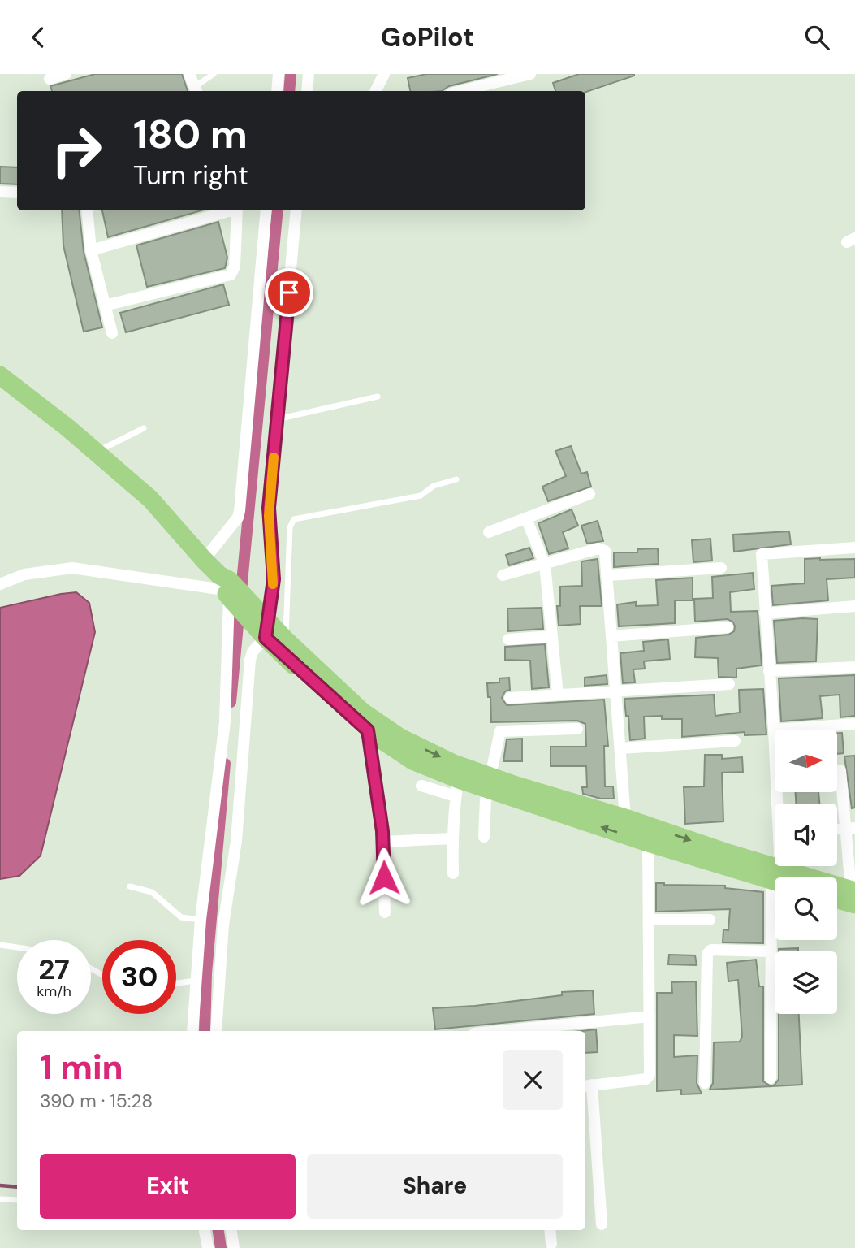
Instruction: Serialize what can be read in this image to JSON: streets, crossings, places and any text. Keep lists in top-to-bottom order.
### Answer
{
  "north": "right",
  "page": {
    "header": "GoPilot",
    "turn": ["180 m", "Turn right"],
    "speed": "27 km/h",
    "limit": "30",
    "heading": ["1 min", "390 m · 15:28"],
    "buttons": ["Exit", "Share"]
  }
}
